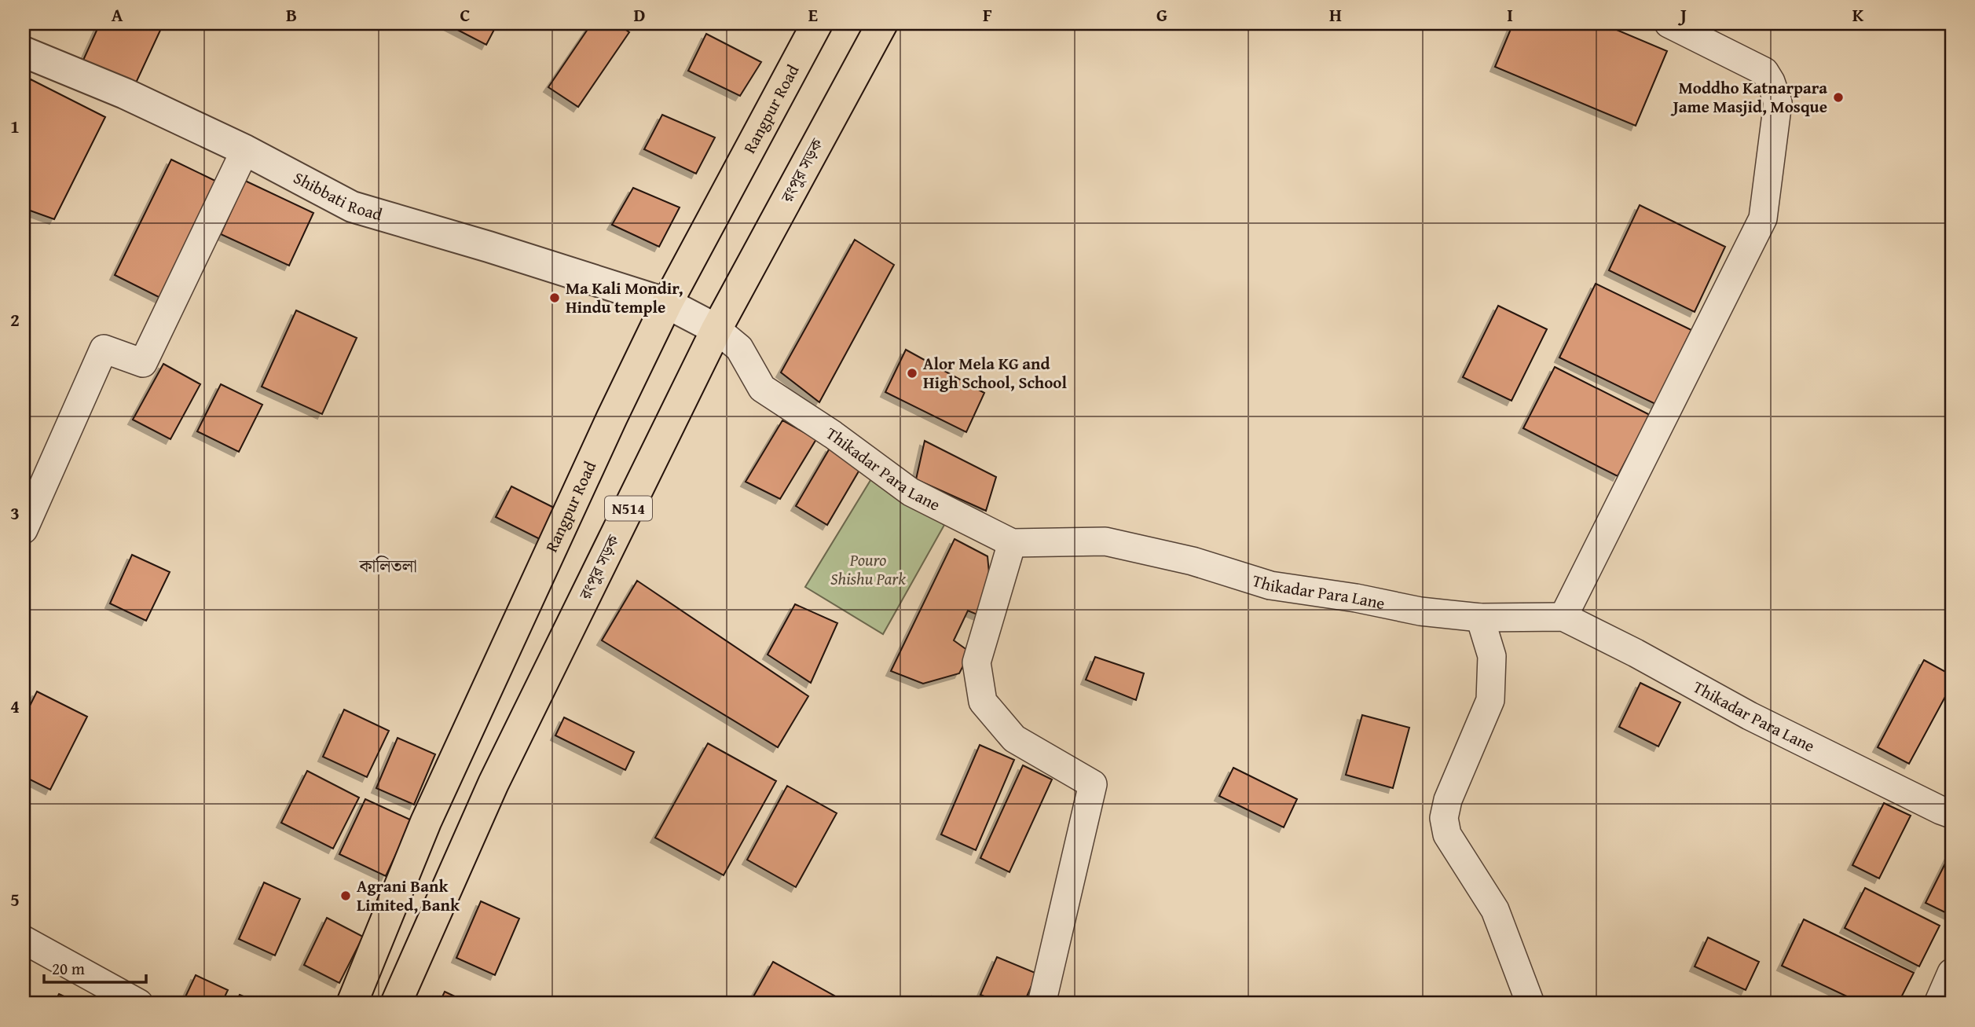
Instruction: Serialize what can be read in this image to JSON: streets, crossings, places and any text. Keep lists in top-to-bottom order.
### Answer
{
  "streets": {
    "highway": ["Rangpur Road", "রংপুর সড়ক", "N514"],
    "street": ["Shibbati Road", "Thikadar Para Lane"]
  },
  "crossings": [
    ["Rangpur Road", "Shibbati Road"],
    ["রংপুর সড়ক", "Shibbati Road"],
    ["রংপুর সড়ক", "Thikadar Para Lane"],
    ["Shibbati Road", "Thikadar Para Lane"]
  ],
  "districts": ["কালিতলা"],
  "parks": ["Pouro Shishu Park"],
  "places": [
    "Moddho Katnarpara Jame Masjid, Mosque",
    "Ma Kali Mondir, Hindu temple",
    "Alor Mela KG and High School, School",
    "Agrani Bank Limited, Bank"
  ],
  "scale_bar": "20 m",
  "grid": {
    "columns": [
      "A",
      "B",
      "C",
      "D",
      "E",
      "F",
      "G",
      "H",
      "I",
      "J",
      "K"
    ],
    "rows": [
      "1",
      "2",
      "3",
      "4",
      "5"
    ]
  }
}
